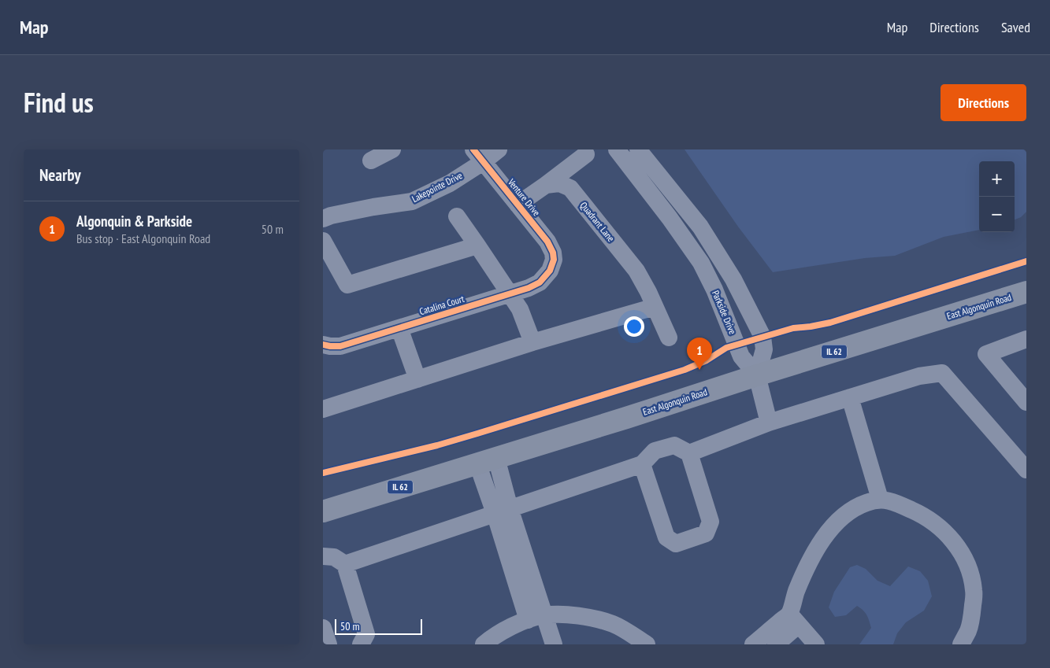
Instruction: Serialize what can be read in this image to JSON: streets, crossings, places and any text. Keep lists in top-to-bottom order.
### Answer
{
  "streets": {
    "main road": ["East Algonquin Road", "IL 62"],
    "street": [
      "Lakepointe Drive",
      "Venture Drive",
      "Quadrant Lane",
      "Catalina Court",
      "Parkside Drive"
    ]
  },
  "crossings": [
    ["Lakepointe Drive", "Venture Drive"],
    ["Venture Drive", "Catalina Court"],
    ["East Algonquin Road", "Parkside Drive"]
  ],
  "scale_bar": "50 m",
  "page": {
    "header": "Map",
    "nav": ["Map", "Directions", "Saved"],
    "title": "Find us",
    "buttons": "Directions",
    "heading": "Nearby",
    "map_buttons": ["+", "−"],
    "list": [
      {
        "mark": "1",
        "name": "Algonquin & Parkside",
        "note": "Bus stop · East Algonquin Road",
        "value": "50 m"
      }
    ],
    "pins": "1",
    "scale": "50 m"
  }
}
